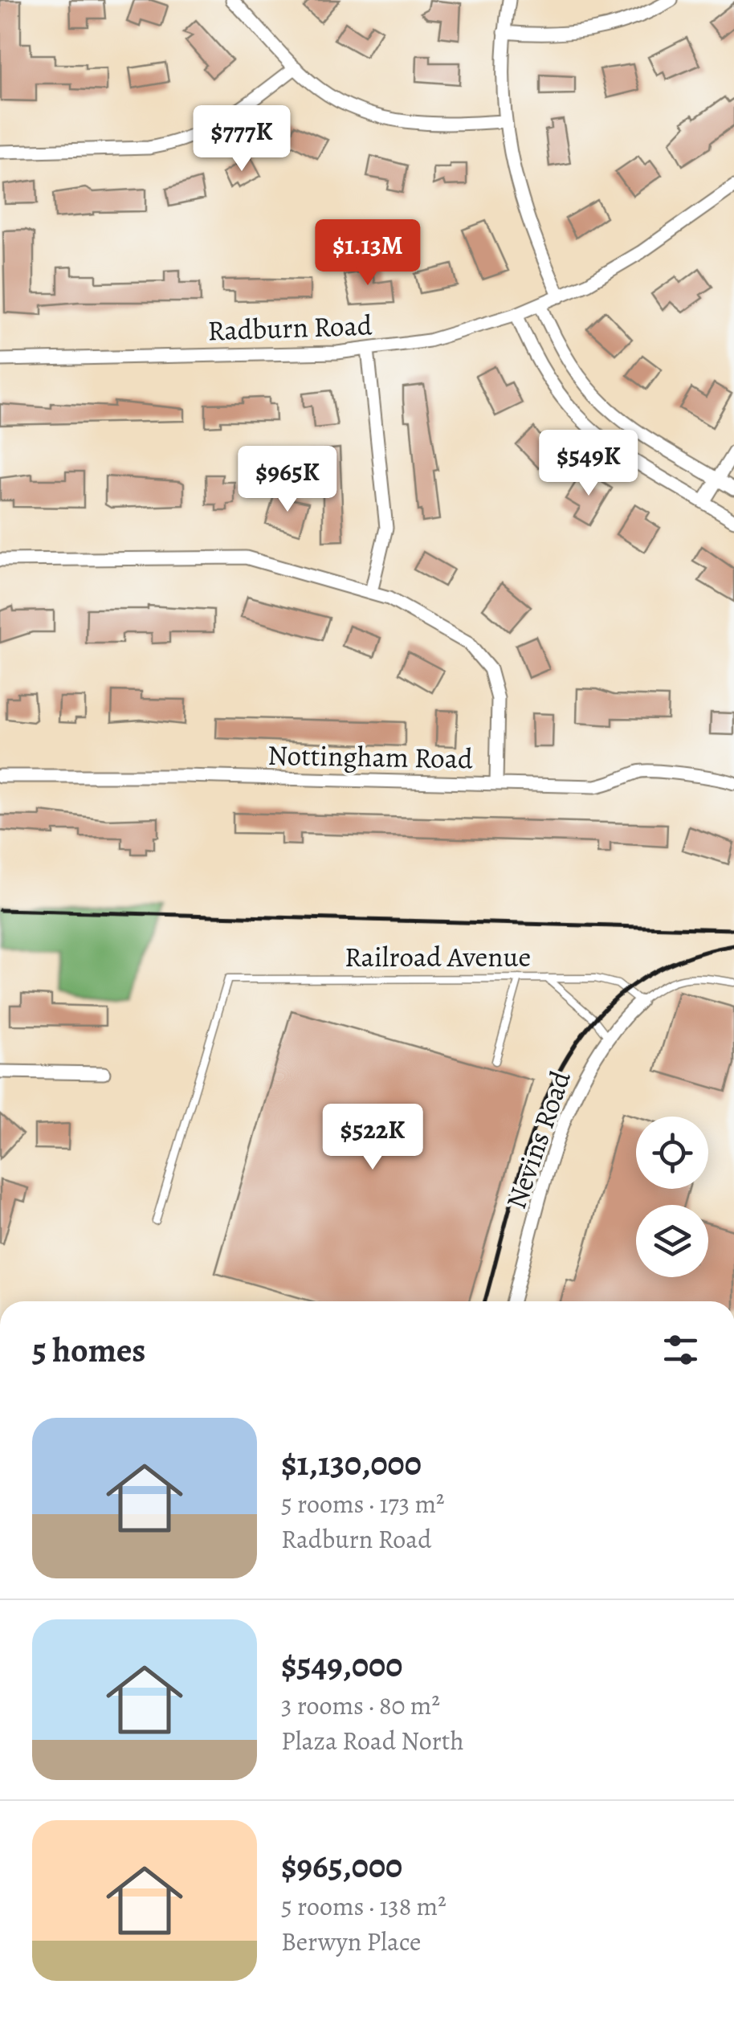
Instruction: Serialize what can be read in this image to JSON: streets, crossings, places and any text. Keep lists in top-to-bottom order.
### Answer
{
  "streets": {
    "street": ["Radburn Road", "Nottingham Road", "Nevins Road"],
    "lane": ["Railroad Avenue"]
  },
  "crossings": [
    ["Railroad Avenue", "Nevins Road"]
  ],
  "page": {
    "price": [
      "$777K",
      "$1.13M",
      "$549K",
      "$965K",
      "$522K"
    ],
    "heading": "5 homes",
    "list": [
      {
        "name": "$1,130,000",
        "note": "5 rooms · 173 m² · Radburn Road"
      },
      {
        "name": "$549,000",
        "note": "3 rooms · 80 m² · Plaza Road North"
      },
      {
        "name": "$965,000",
        "note": "5 rooms · 138 m² · Berwyn Place"
      }
    ]
  }
}
